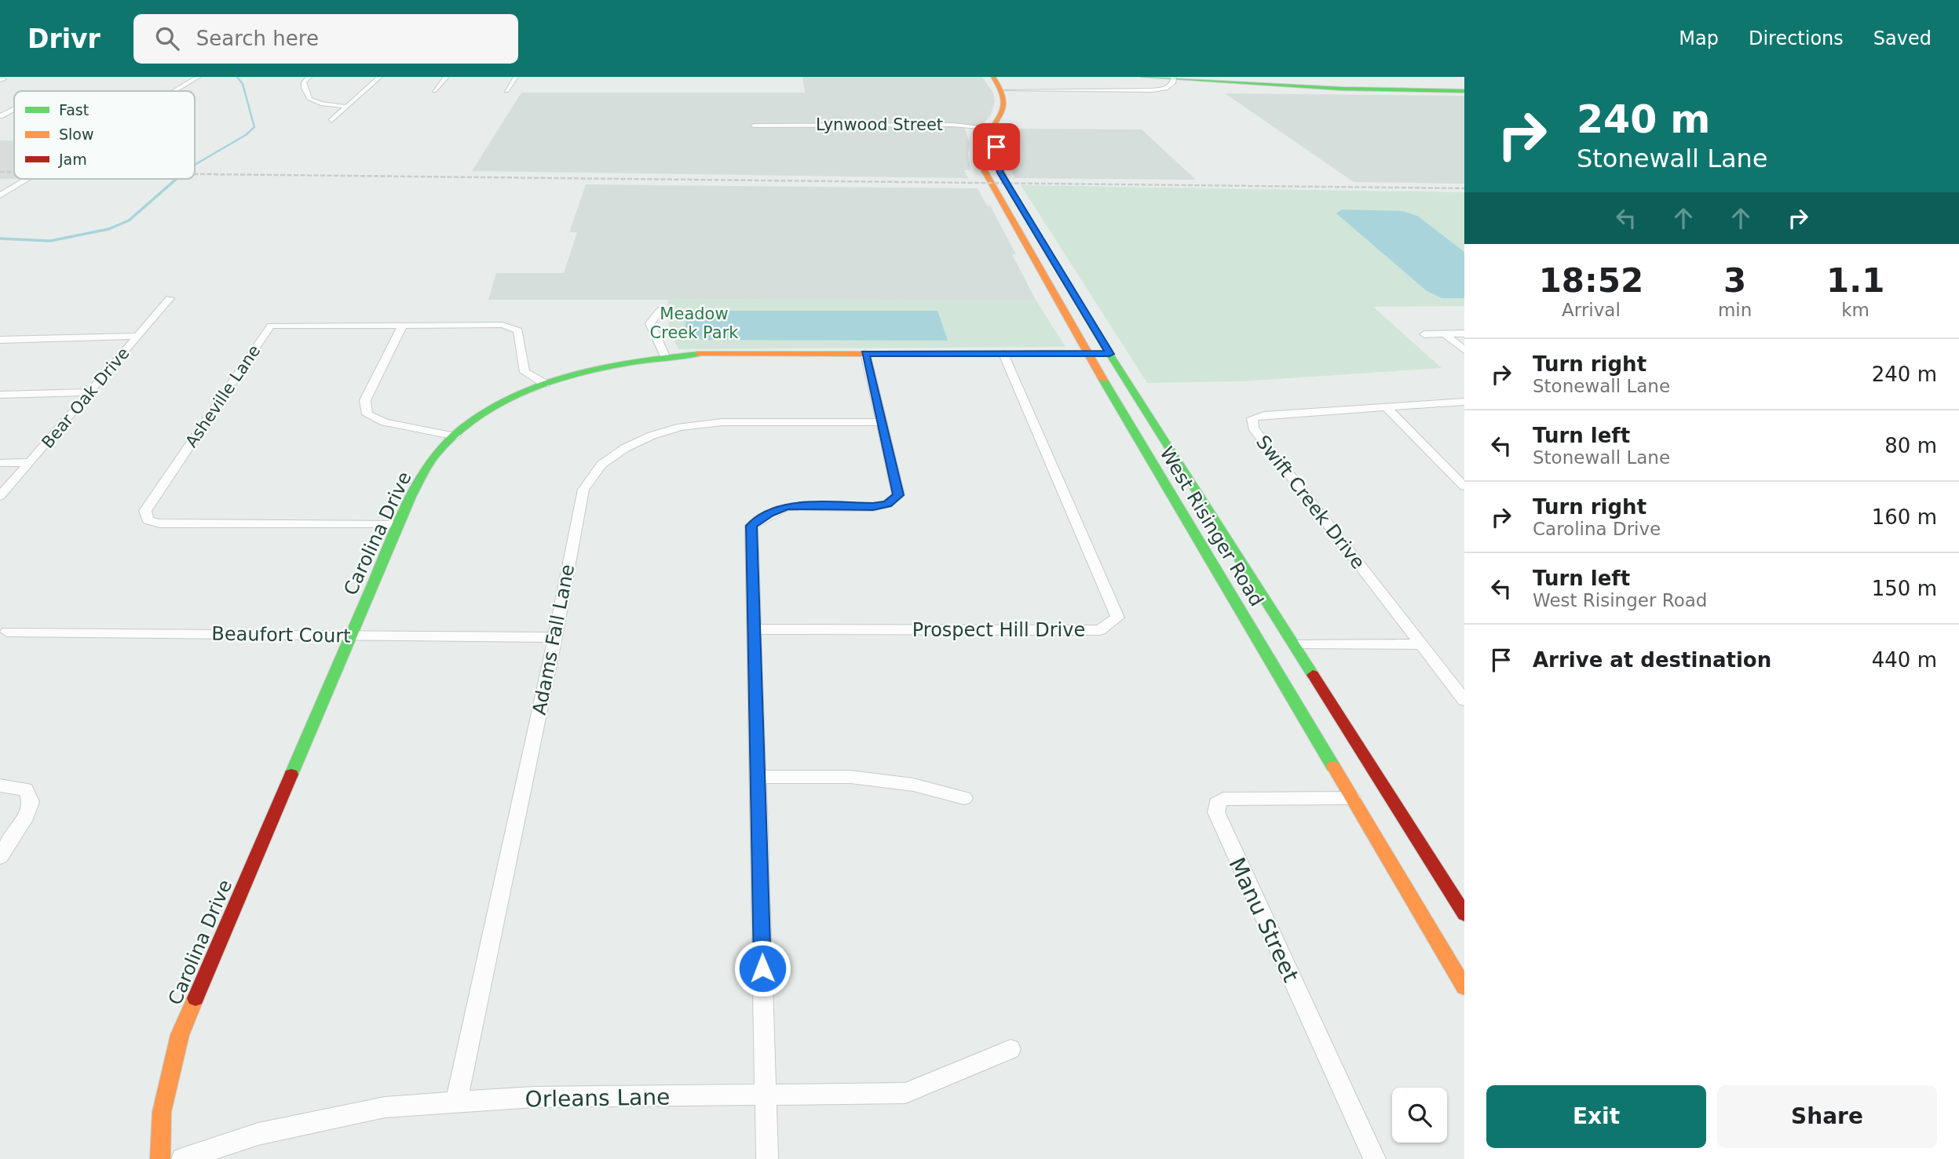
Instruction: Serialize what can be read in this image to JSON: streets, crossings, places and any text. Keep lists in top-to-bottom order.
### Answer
{
  "streets": {
    "main road": ["West Risinger Road", "Carolina Drive"],
    "street": [
      "Lynwood Street",
      "Asheville Lane",
      "Bear Oak Drive",
      "Swift Creek Drive",
      "Prospect Hill Drive",
      "Beaufort Court",
      "Adams Fall Lane",
      "Manu Street",
      "Orleans Lane"
    ]
  },
  "crossings": [
    ["Lynwood Street", "West Risinger Road"],
    ["Asheville Lane", "Carolina Drive"],
    ["West Risinger Road", "Carolina Drive"],
    ["West Risinger Road", "Manu Street"],
    ["Carolina Drive", "Prospect Hill Drive"],
    ["Carolina Drive", "Beaufort Court"],
    ["Beaufort Court", "Adams Fall Lane"],
    ["Adams Fall Lane", "Orleans Lane"]
  ],
  "parks": ["Meadow Creek Park"],
  "legend": ["Fast", "Slow", "Jam"],
  "page": {
    "header": "Drivr",
    "search": "Search here",
    "nav": ["Map", "Directions", "Saved"],
    "turn": ["240 m", "Stonewall Lane"],
    "eta": [
      "18:52",
      "Arrival",
      "3",
      "min",
      "1.1",
      "km"
    ],
    "list": [
      {
        "name": "Turn right",
        "note": "Stonewall Lane",
        "value": "240 m"
      },
      {
        "name": "Turn left",
        "note": "Stonewall Lane",
        "value": "80 m"
      },
      {
        "name": "Turn right",
        "note": "Carolina Drive",
        "value": "160 m"
      },
      {
        "name": "Turn left",
        "note": "West Risinger Road",
        "value": "150 m"
      },
      {
        "name": "Arrive at destination",
        "value": "440 m"
      }
    ],
    "buttons": ["Exit", "Share"]
  }
}
